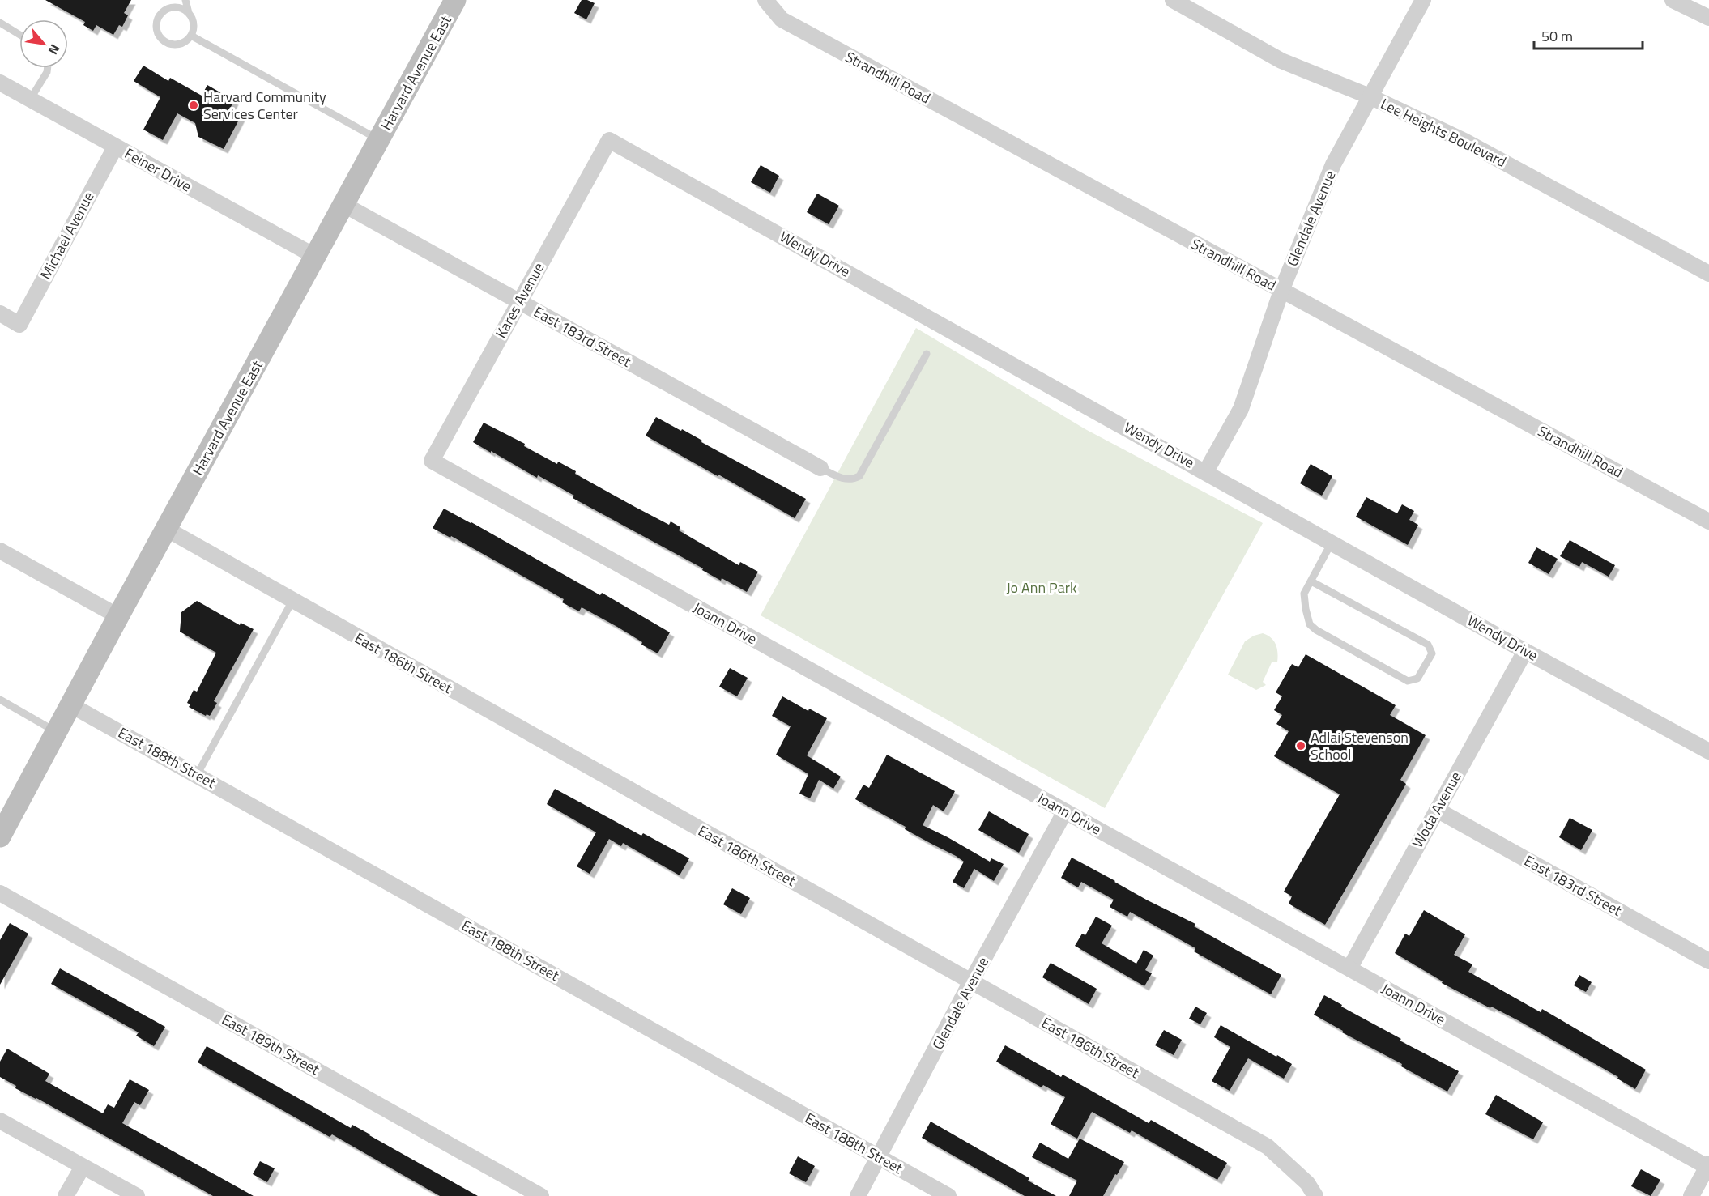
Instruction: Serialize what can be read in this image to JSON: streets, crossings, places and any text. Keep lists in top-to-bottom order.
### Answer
{
  "streets": {
    "main road": ["Harvard Avenue East"],
    "street": [
      "Strandhill Road",
      "Lee Heights Boulevard",
      "Feiner Drive",
      "Glendale Avenue",
      "Michael Avenue",
      "Wendy Drive",
      "Kares Avenue",
      "East 183rd Street",
      "Joann Drive",
      "East 186th Street",
      "East 188th Street",
      "Woda Avenue",
      "East 189th Street"
    ]
  },
  "crossings": [
    ["Harvard Avenue East", "Feiner Drive"],
    ["Harvard Avenue East", "East 183rd Street"],
    ["Harvard Avenue East", "East 186th Street"],
    ["Harvard Avenue East", "East 188th Street"],
    ["Strandhill Road", "Glendale Avenue"],
    ["Lee Heights Boulevard", "Glendale Avenue"],
    ["Feiner Drive", "Michael Avenue"],
    ["Glendale Avenue", "Wendy Drive"],
    ["Glendale Avenue", "Joann Drive"],
    ["Glendale Avenue", "East 186th Street"],
    ["Glendale Avenue", "East 188th Street"],
    ["Wendy Drive", "Kares Avenue"],
    ["Wendy Drive", "Woda Avenue"],
    ["Kares Avenue", "East 183rd Street"],
    ["Kares Avenue", "Joann Drive"],
    ["East 183rd Street", "Woda Avenue"],
    ["Joann Drive", "Woda Avenue"]
  ],
  "parks": ["Jo Ann Park"],
  "places": ["Harvard Community Services Center", "Adlai Stevenson School"],
  "scale_bar": "50 m",
  "north": "bottom right"
}
